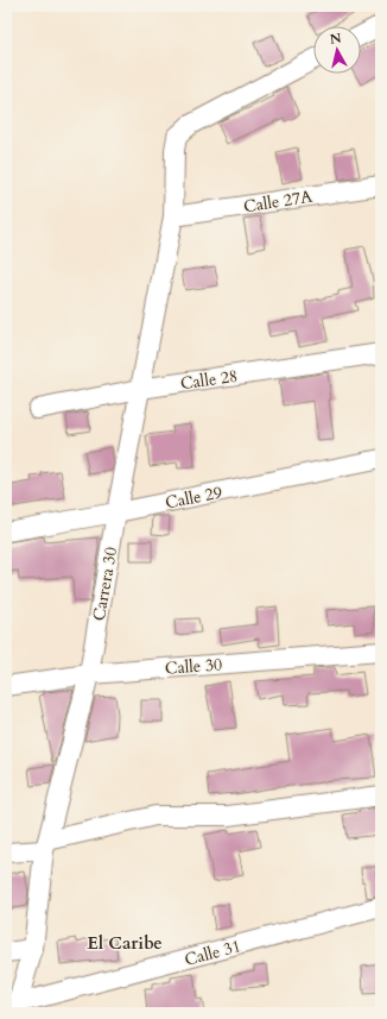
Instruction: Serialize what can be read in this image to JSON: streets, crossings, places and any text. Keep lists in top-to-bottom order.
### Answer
{
  "streets": {
    "street": [
      "Calle 27A",
      "Calle 28",
      "Calle 29",
      "Carrera 30",
      "Calle 30",
      "Calle 31"
    ]
  },
  "crossings": [
    ["Calle 27A", "Carrera 30"],
    ["Calle 28", "Carrera 30"],
    ["Calle 29", "Carrera 30"],
    ["Carrera 30", "Calle 30"],
    ["Carrera 30", "Calle 31"]
  ],
  "districts": ["El Caribe"],
  "north": "top"
}
